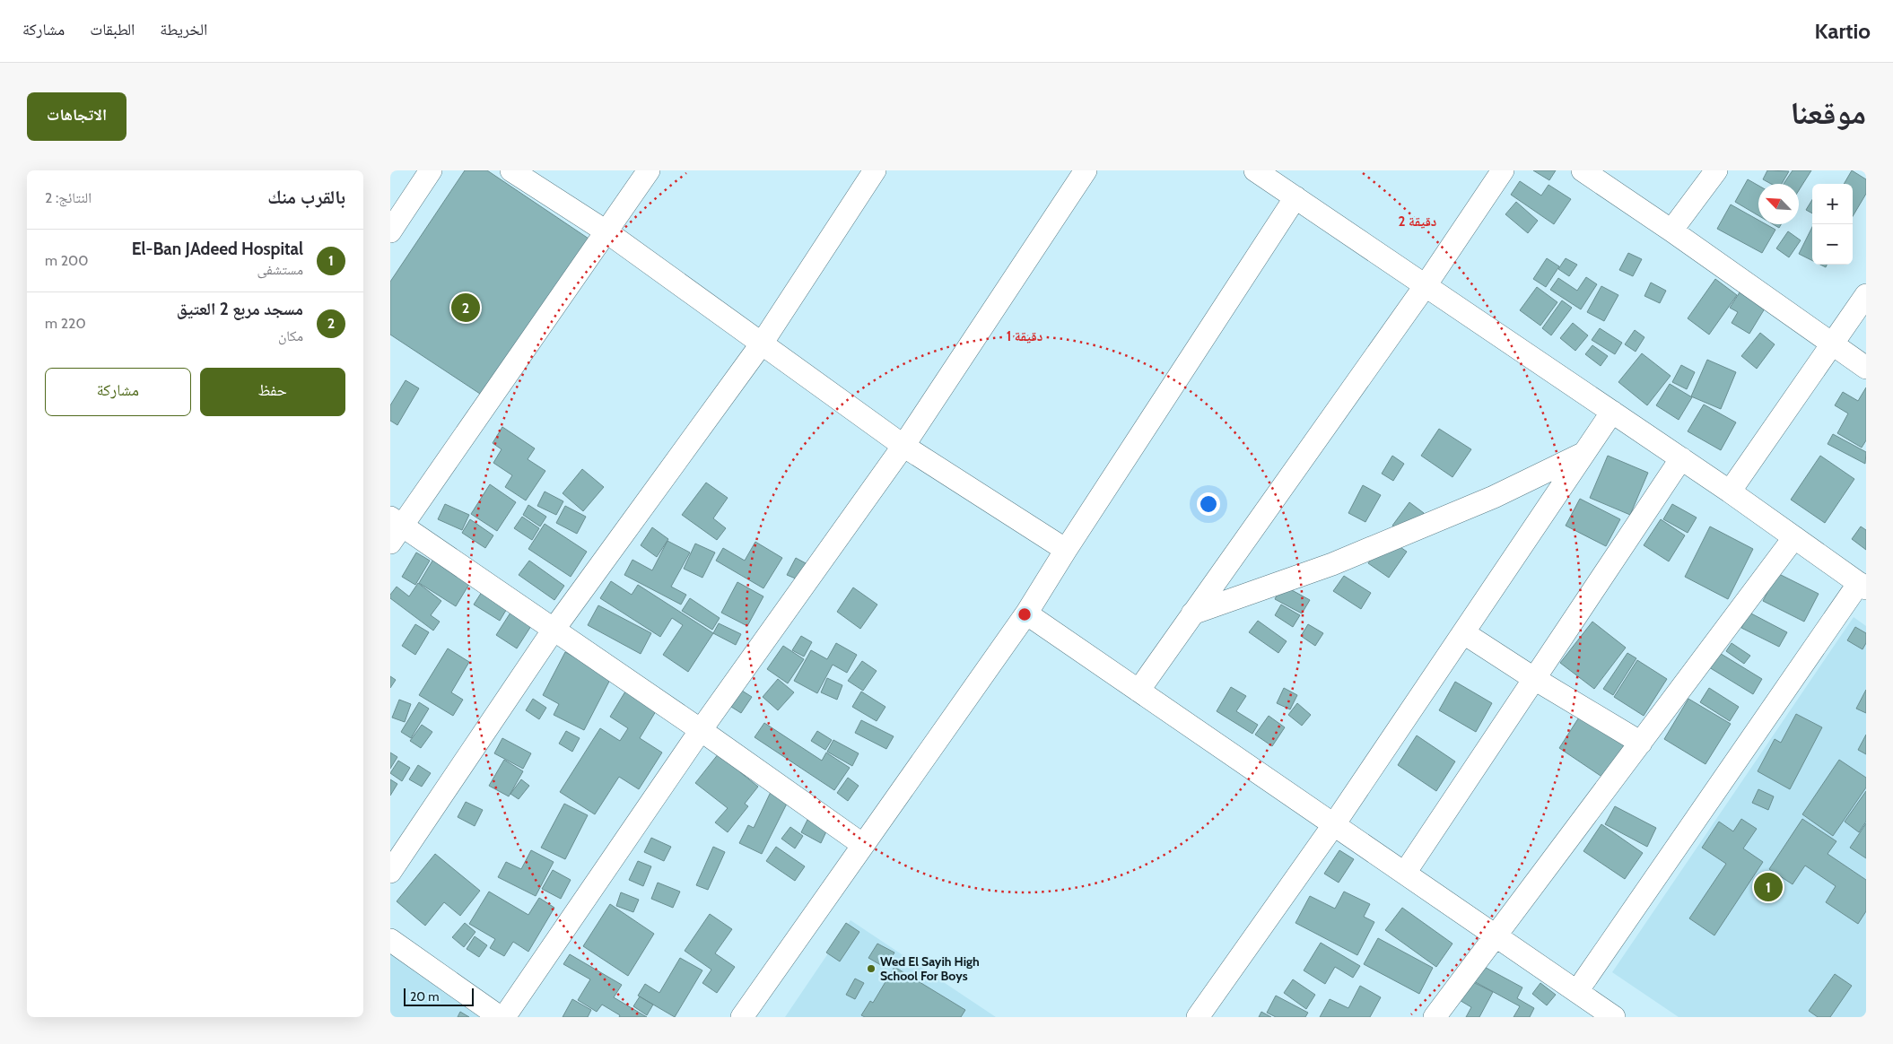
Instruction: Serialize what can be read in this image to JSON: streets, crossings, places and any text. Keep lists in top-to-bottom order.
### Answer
{
  "places": ["Wed El Sayih High School For Boys"],
  "scale_bar": "20 m",
  "north": "top left",
  "page": {
    "header": "Kartio",
    "nav": ["الخريطة", "الطبقات", "مشاركة"],
    "title": "موقعنا",
    "buttons": [
      "الاتجاهات",
      ["حفظ", "مشاركة"]
    ],
    "heading": ["بالقرب منك", "النتائج: 2"],
    "map_buttons": ["+", "−"],
    "list": [
      {
        "mark": "1",
        "name": "El-Ban JAdeed Hospital",
        "note": "مستشفى",
        "value": "200 m"
      },
      {
        "mark": "2",
        "name": "مسجد مربع 2 العتيق",
        "note": "مكان",
        "value": "220 m"
      }
    ],
    "pins": ["2", "1"],
    "scale": "20 m"
  },
  "rings": ["2 دقيقة", "1 دقيقة"]
}
